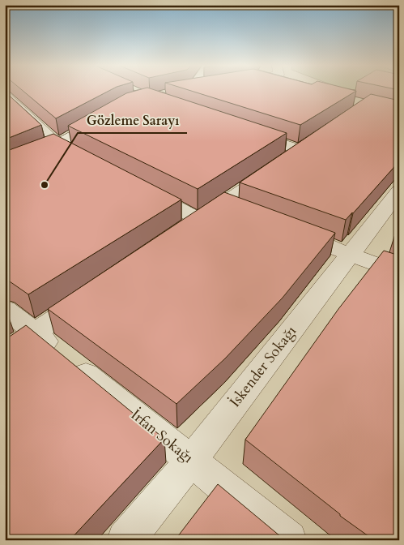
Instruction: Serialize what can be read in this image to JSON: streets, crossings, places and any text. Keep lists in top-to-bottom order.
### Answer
{
  "streets": {
    "street": ["İskender Sokağı", "İrfan Sokağı"]
  },
  "crossings": [
    ["İskender Sokağı", "İrfan Sokağı"]
  ],
  "places": ["Gözleme Sarayı"]
}
